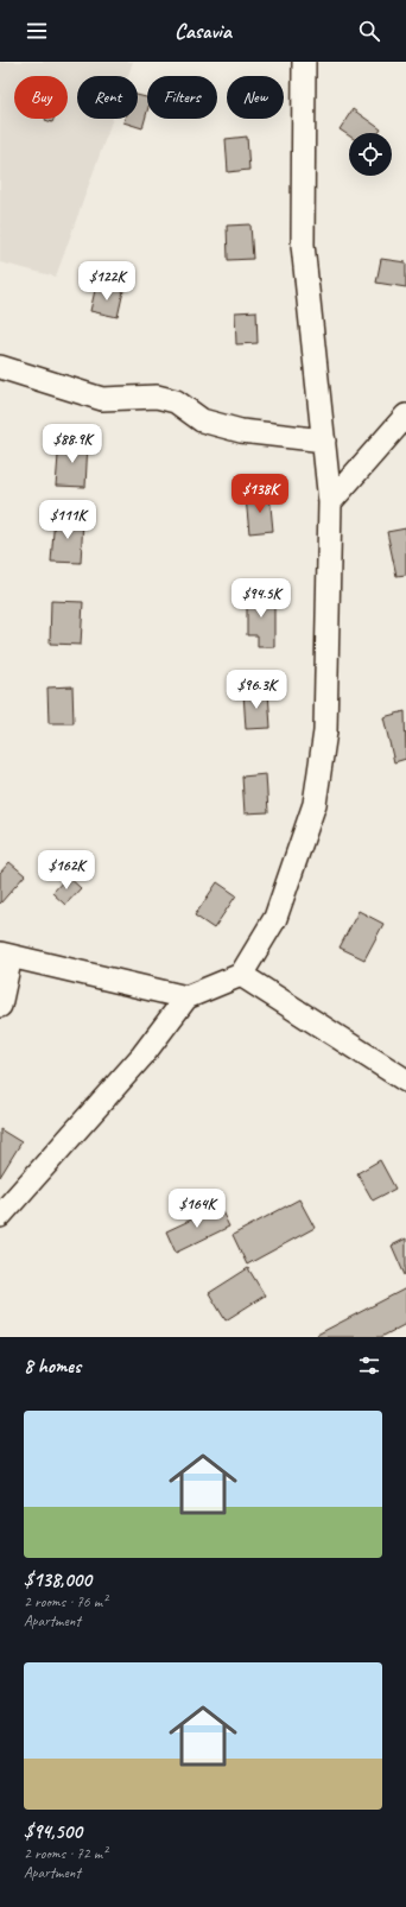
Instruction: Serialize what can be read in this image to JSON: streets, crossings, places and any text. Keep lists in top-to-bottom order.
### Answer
{
  "page": {
    "header": "Casavia",
    "chip": [
      "Buy",
      "Rent",
      "Filters",
      "New"
    ],
    "price": [
      "$122K",
      "$88.9K",
      "$138K",
      "$111K",
      "$94.5K",
      "$96.3K",
      "$162K",
      "$164K"
    ],
    "heading": "8 homes",
    "list": [
      {
        "name": "$138,000",
        "note": "2 rooms · 76 m² · Apartment"
      },
      {
        "name": "$94,500",
        "note": "2 rooms · 72 m² · Apartment"
      }
    ]
  }
}
